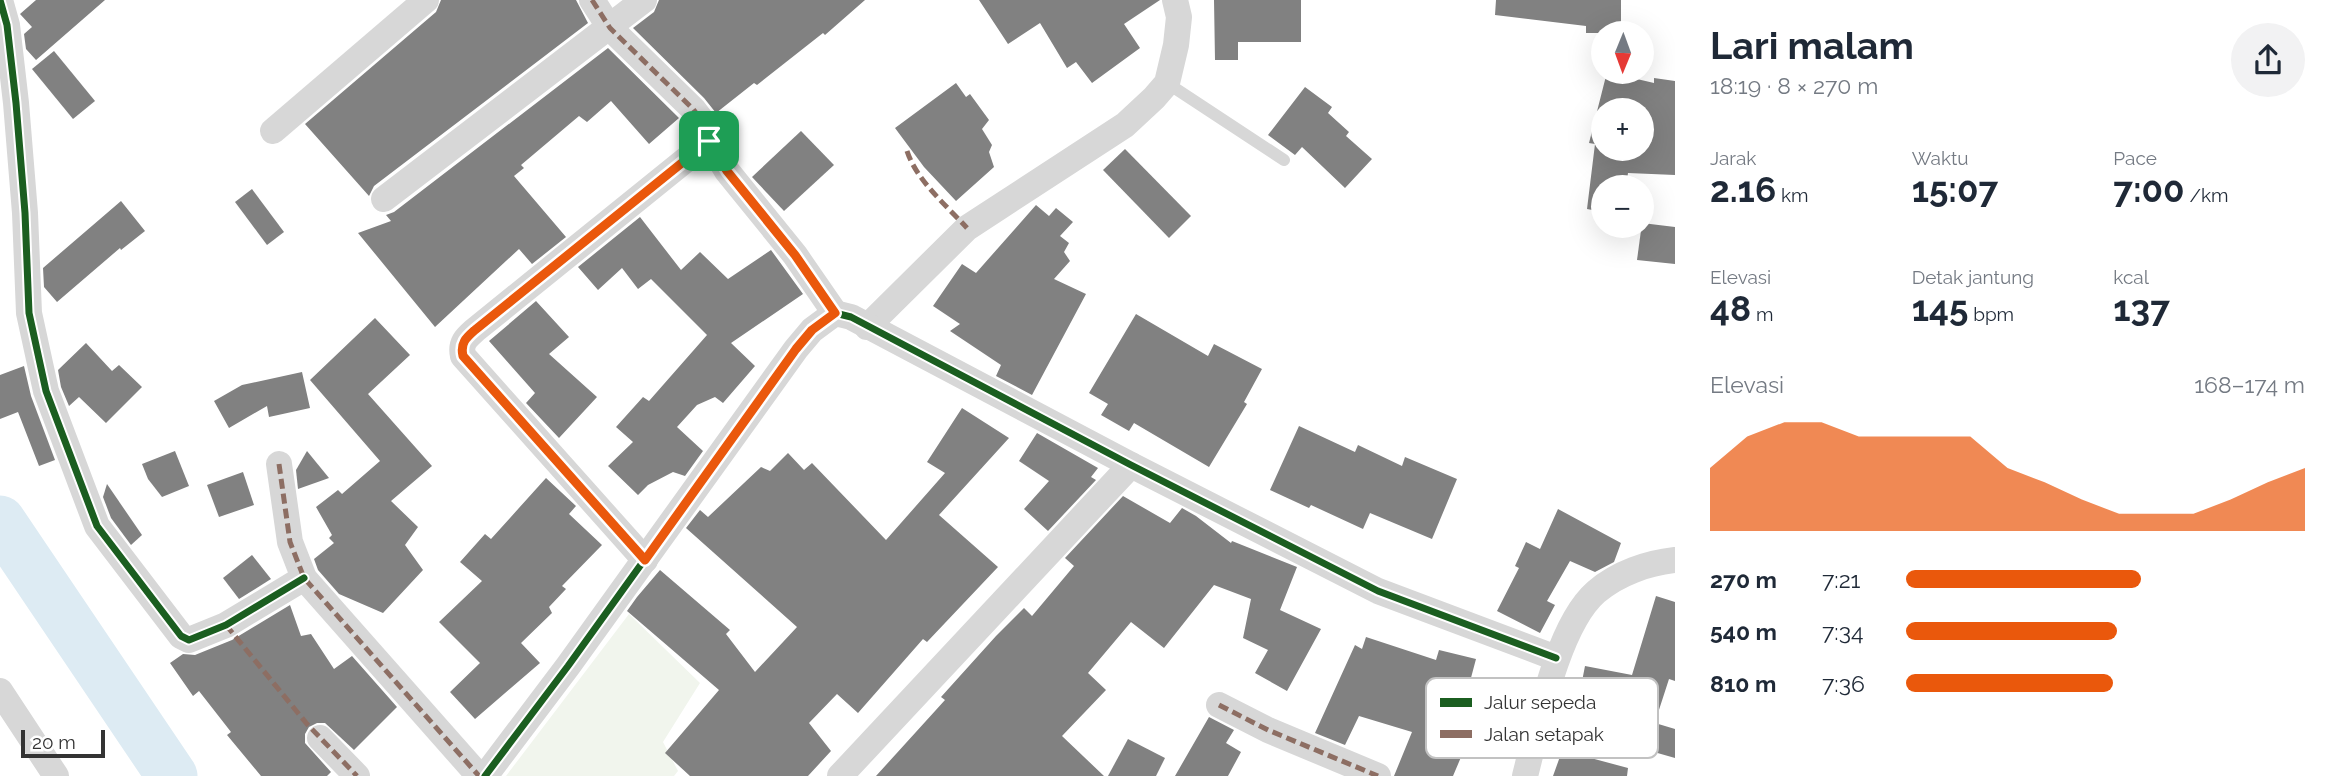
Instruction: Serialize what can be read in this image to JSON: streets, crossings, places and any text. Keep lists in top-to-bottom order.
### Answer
{
  "legend": ["Jalur sepeda", "Jalan setapak"],
  "scale_bar": "20 m",
  "north": "bottom",
  "page": {
    "heading": ["Lari malam", "18:19 · 8 × 270 m"],
    "map_buttons": ["+", "−"],
    "stats": [
      ["Jarak", "2.16 km"],
      ["Waktu", "15:07"],
      ["Pace", "7:00 /km"],
      ["Elevasi", "48 m"],
      ["Detak jantung", "145 bpm"],
      ["kcal", "137"]
    ],
    "chart": ["Elevasi", "168–174 m"],
    "list": [
      {
        "name": "270 m",
        "note": "7:21"
      },
      {
        "name": "540 m",
        "note": "7:34"
      },
      {
        "name": "810 m",
        "note": "7:36"
      }
    ],
    "scale": "20 m"
  }
}
